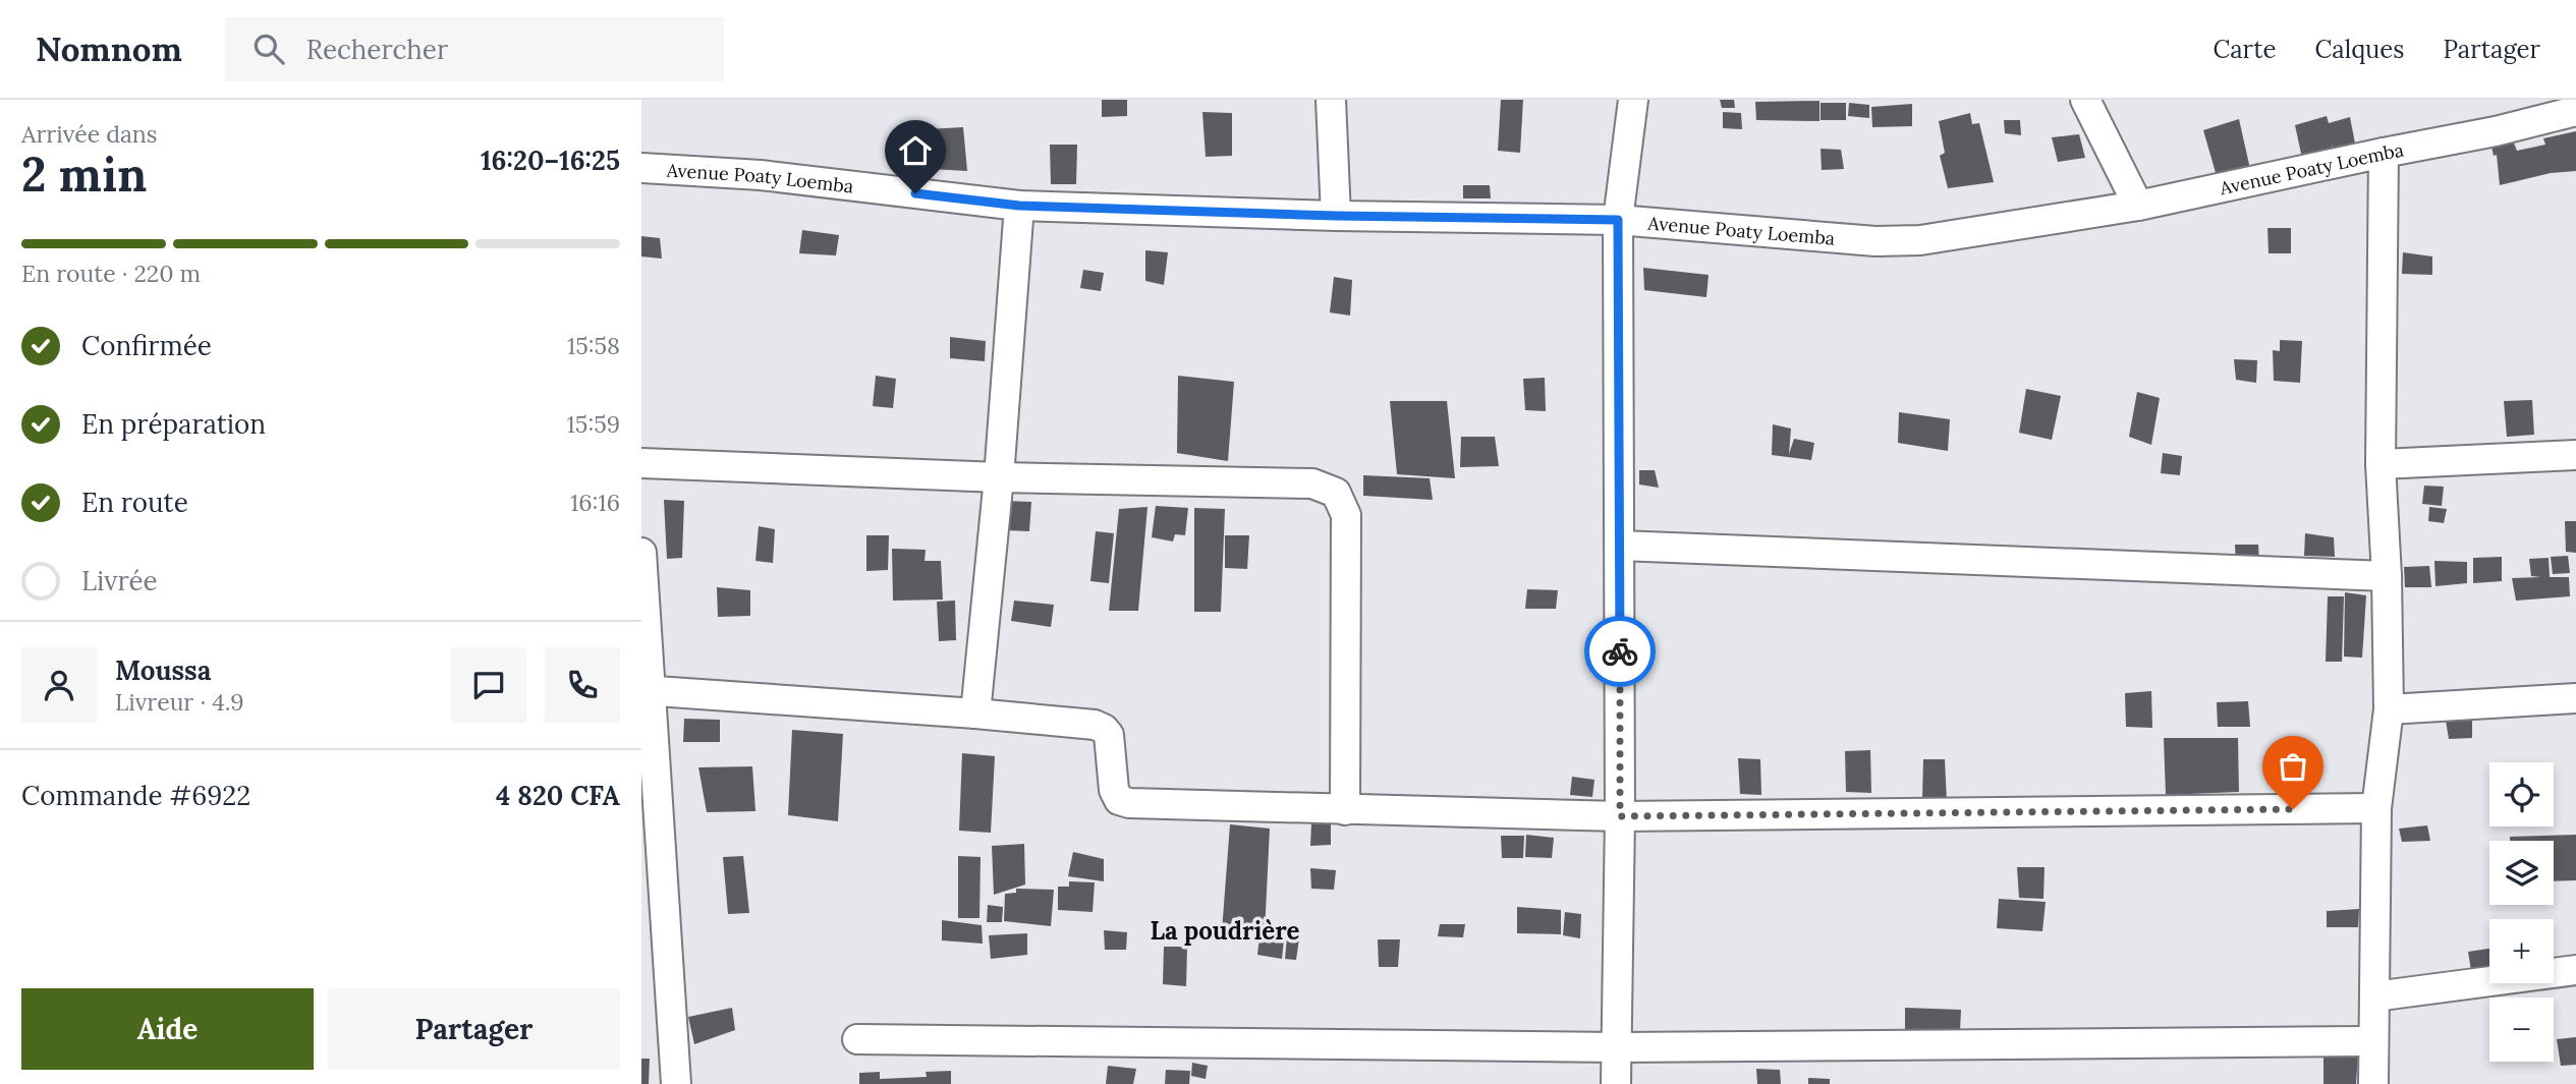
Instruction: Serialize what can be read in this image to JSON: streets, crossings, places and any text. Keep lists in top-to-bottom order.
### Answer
{
  "streets": {
    "street": ["Avenue Poaty Loemba"]
  },
  "districts": ["La poudrière"],
  "page": {
    "header": "Nomnom",
    "search": "Rechercher",
    "nav": ["Carte", "Calques", "Partager"],
    "heading": ["2 min", "Arrivée dans", "16:20–16:25"],
    "panel": [
      "Moussa",
      "Livreur · 4.9",
      "Commande #6922",
      "4 820 CFA"
    ],
    "bar": "En route · 220 m",
    "list": [
      ["Confirmée", "15:58"],
      ["En préparation", "15:59"],
      ["En route", "16:16"],
      "Livrée"
    ],
    "map_buttons": ["+", "−"],
    "buttons": ["Aide", "Partager"]
  }
}
